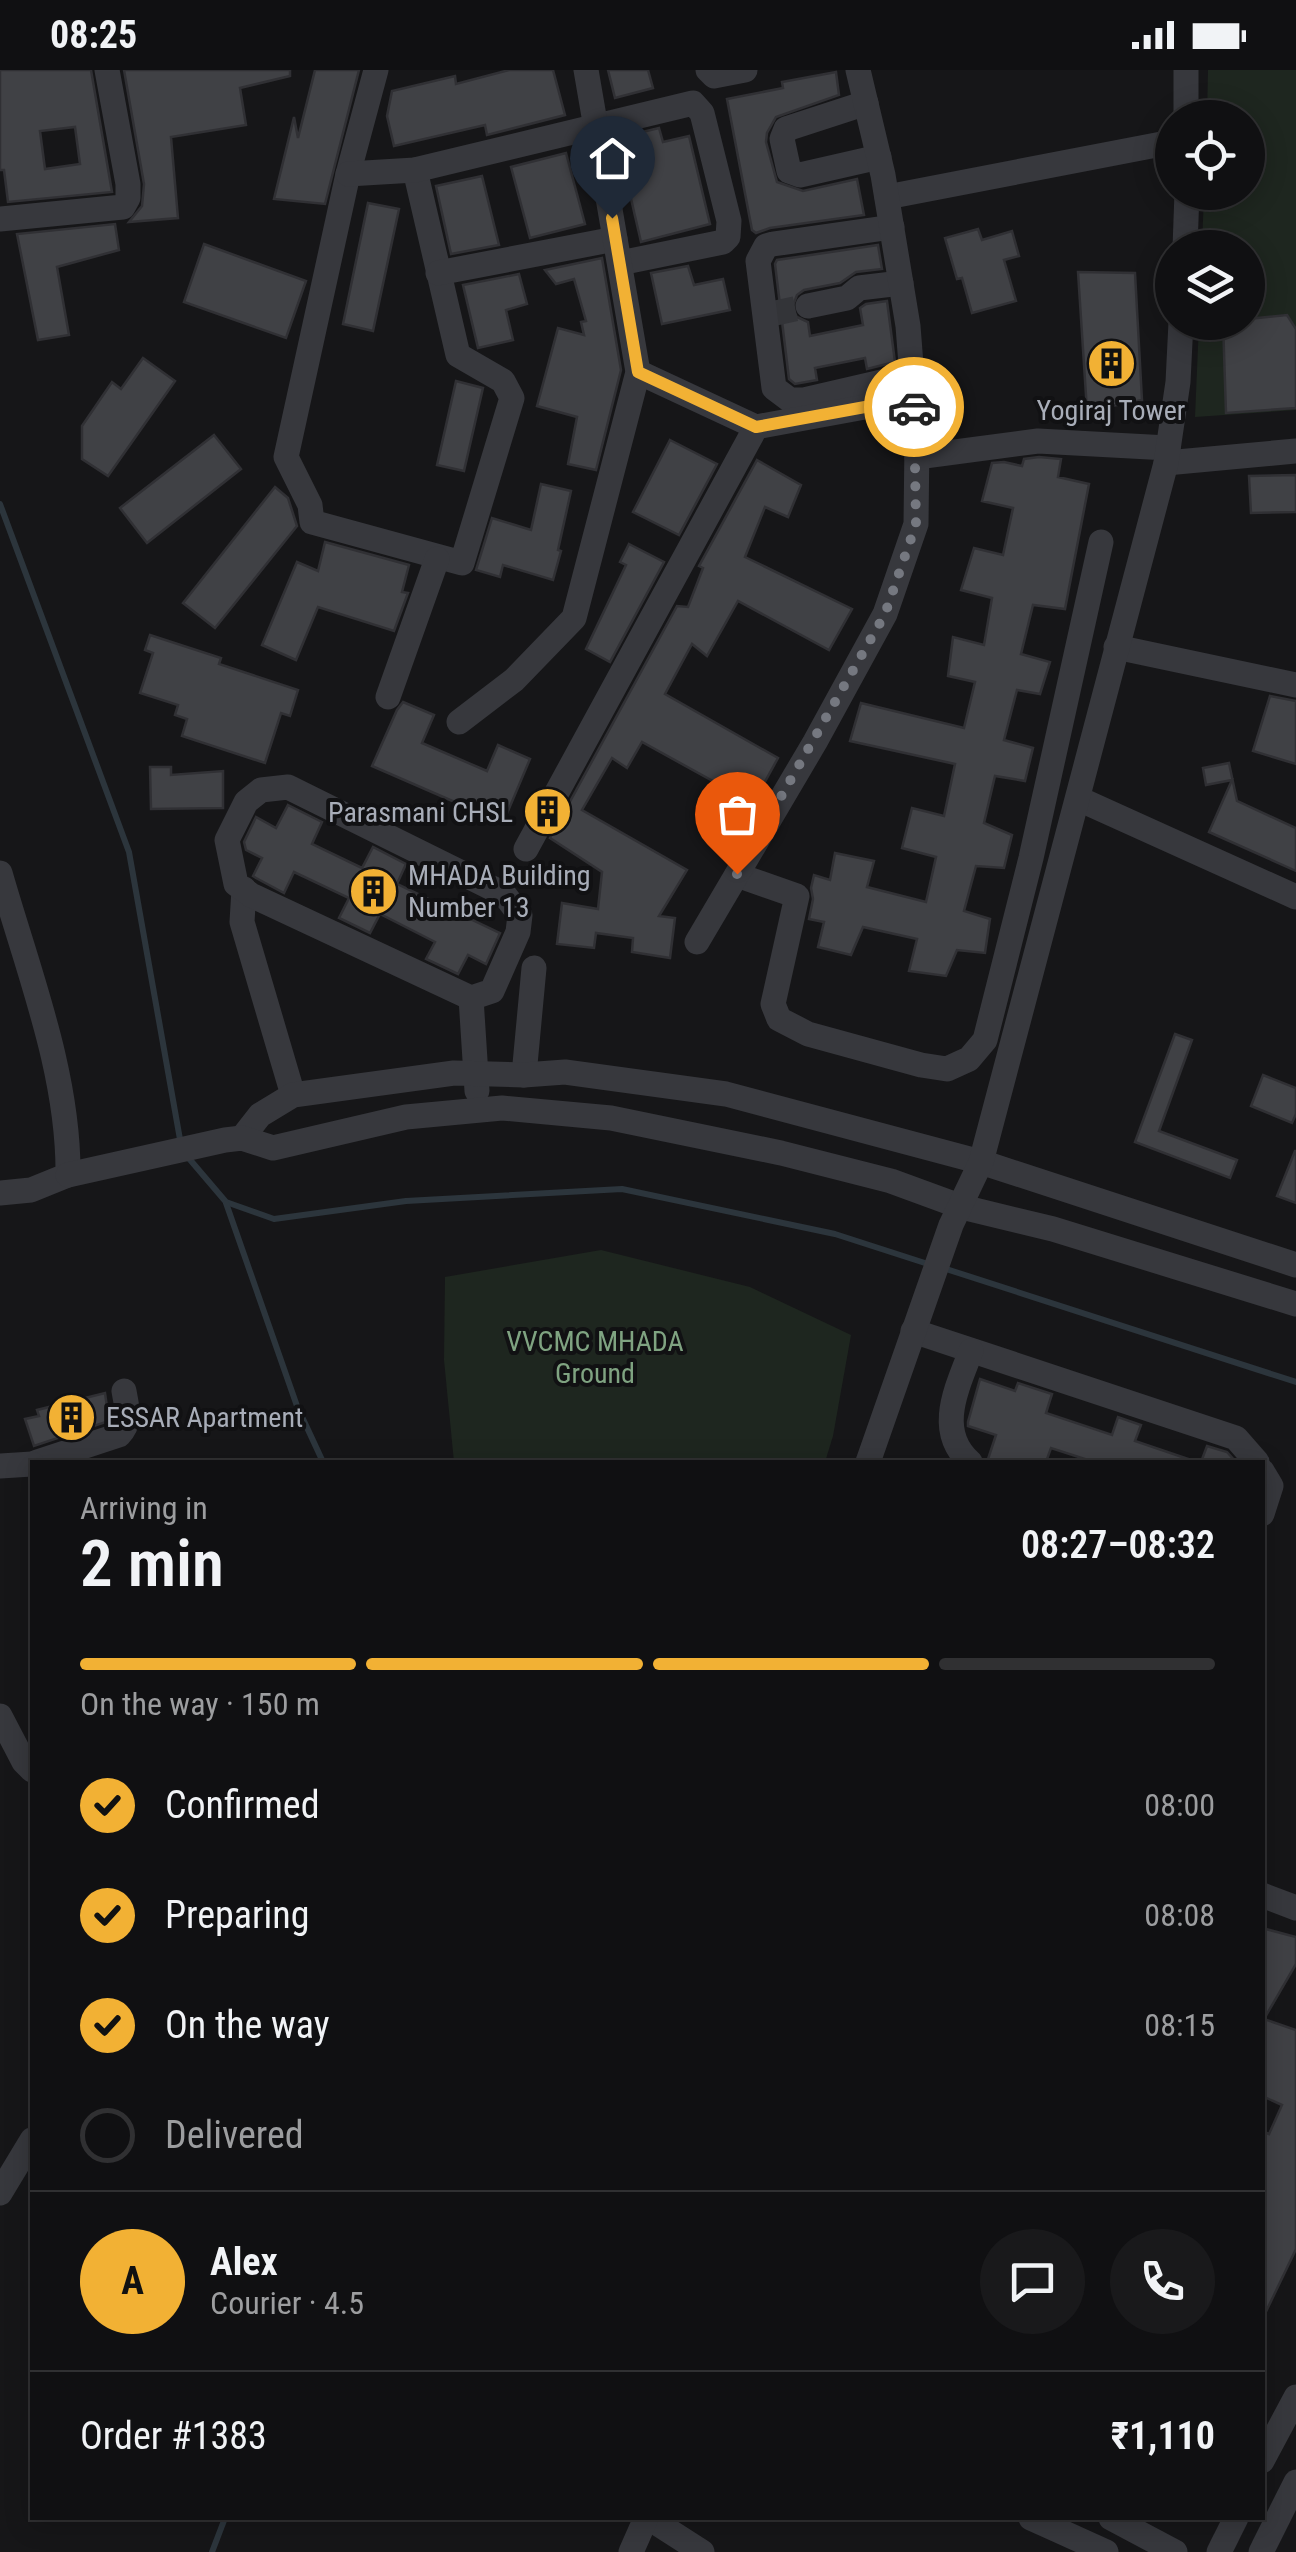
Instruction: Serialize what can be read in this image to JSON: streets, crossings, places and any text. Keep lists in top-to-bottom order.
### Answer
{
  "parks": ["VVCMC MHADA Ground"],
  "places": {
    "building": [
      "Yogiraj Tower",
      "Parasmani CHSL",
      "MHADA Building Number 13",
      "ESSAR Apartment"
    ]
  },
  "page": {
    "status": "08:25",
    "heading": ["2 min", "Arriving in", "08:27–08:32"],
    "panel": [
      "Alex",
      "Courier · 4.5",
      "Order #1383",
      "₹1,110"
    ],
    "bar": "On the way · 150 m",
    "list": [
      ["Confirmed", "08:00"],
      ["Preparing", "08:08"],
      ["On the way", "08:15"],
      "Delivered"
    ],
    "round": "A"
  }
}
